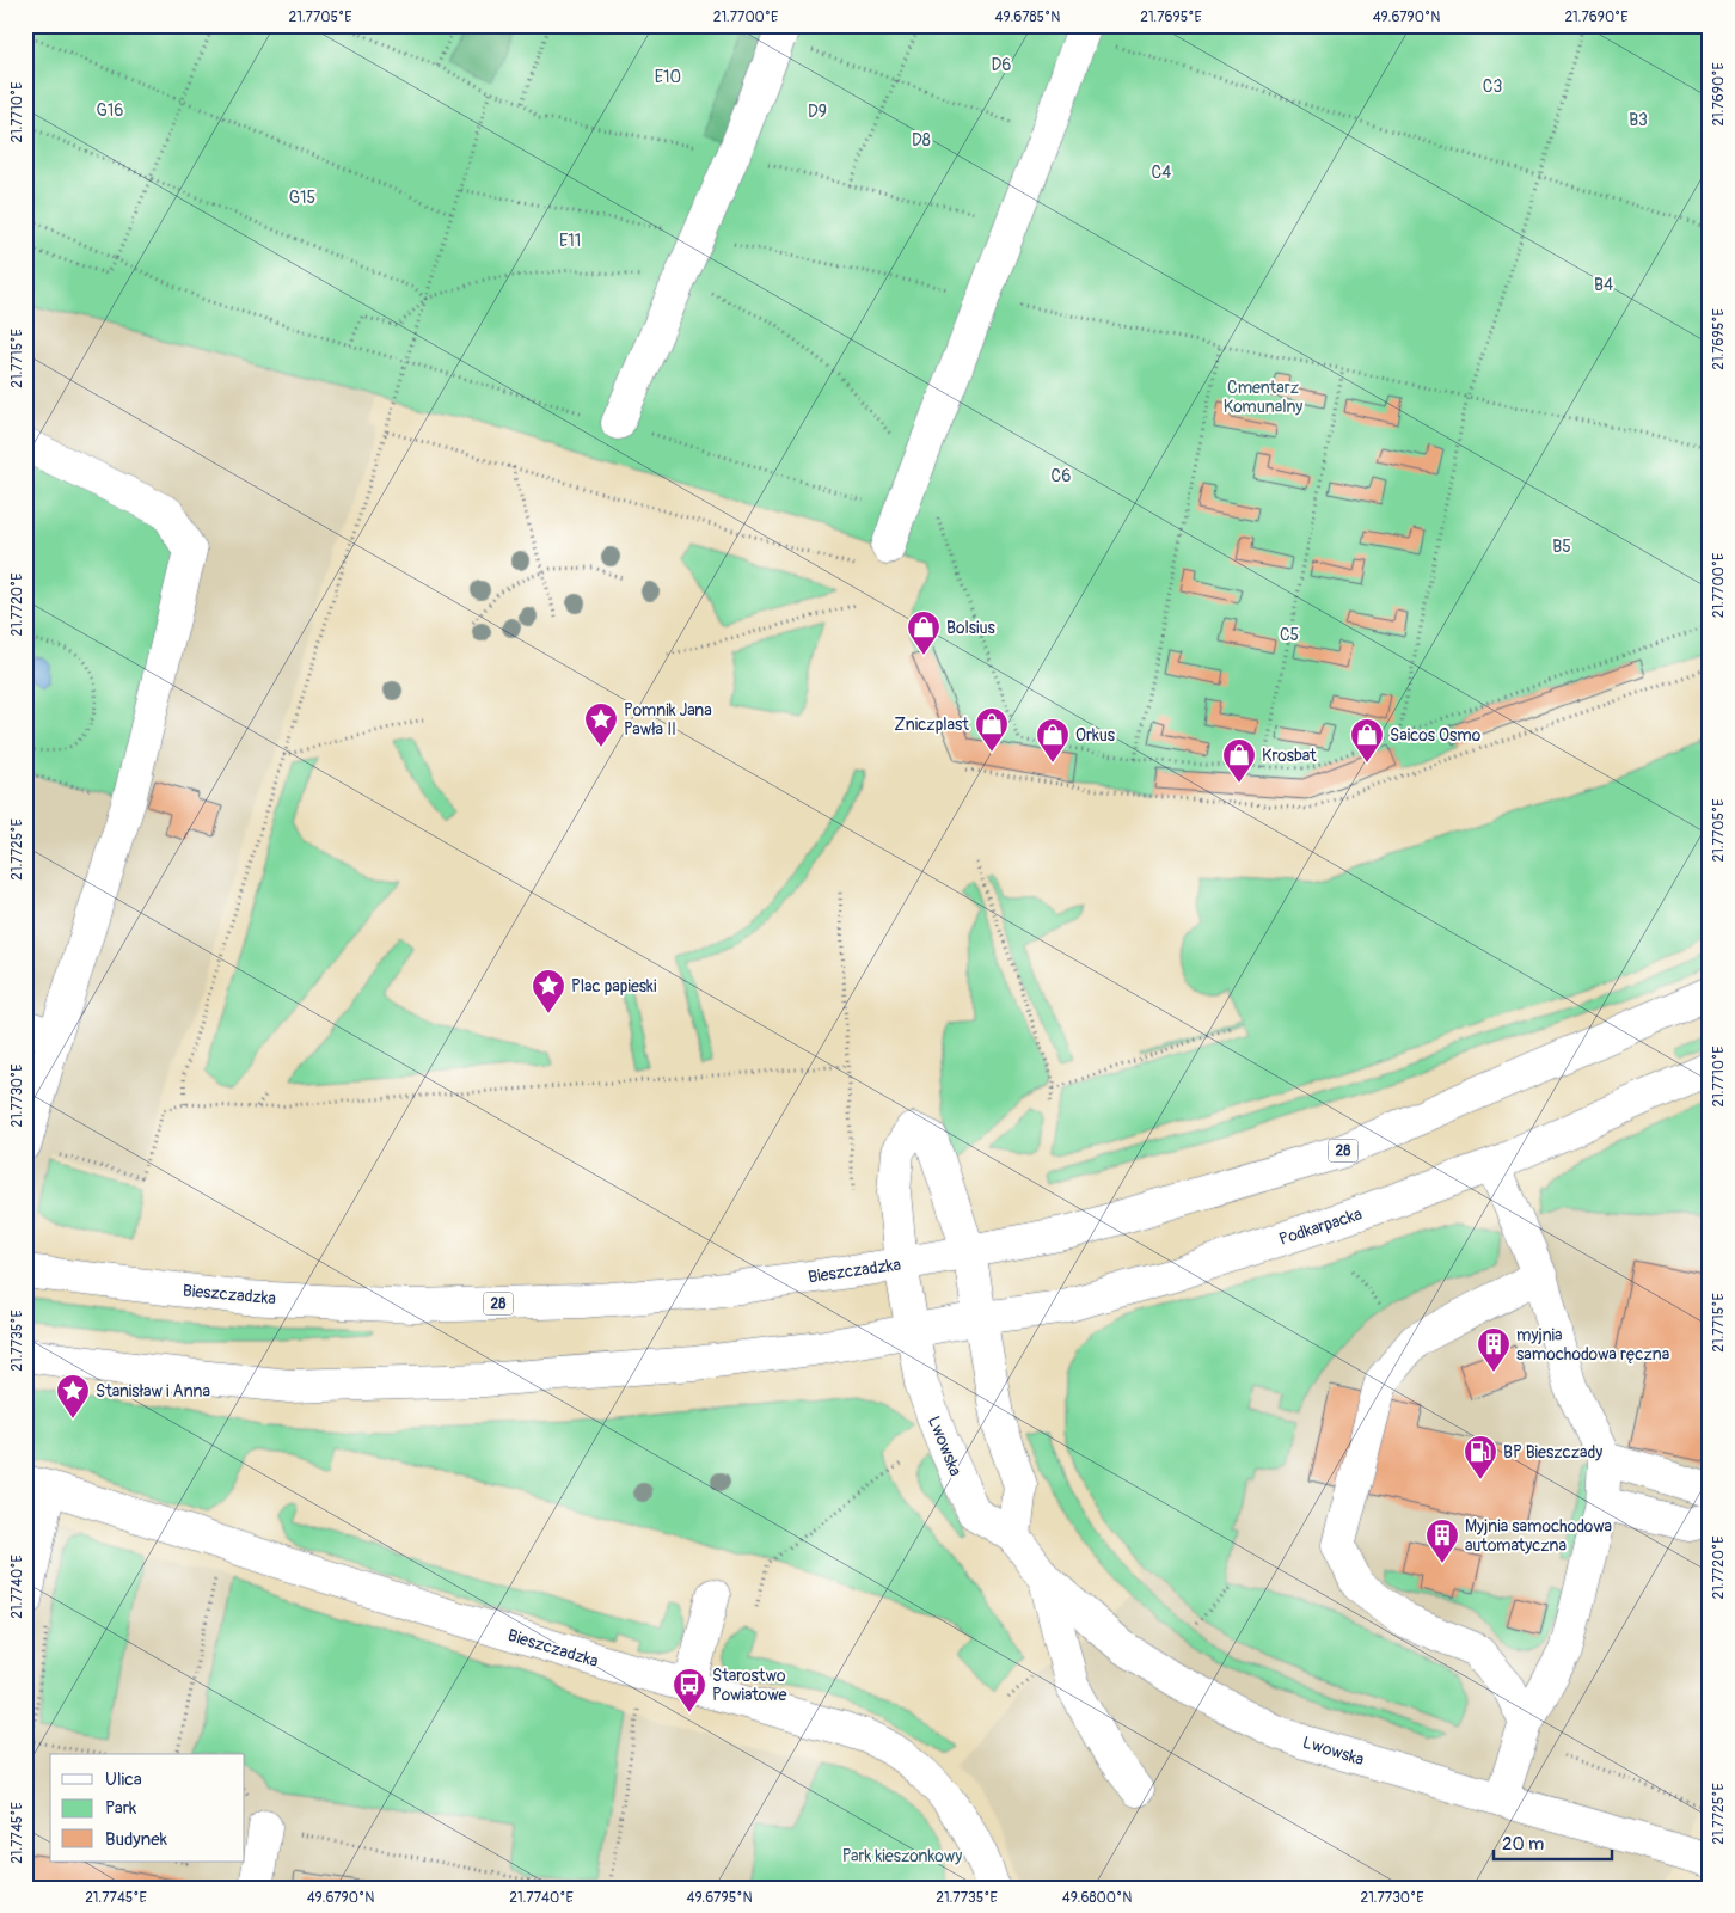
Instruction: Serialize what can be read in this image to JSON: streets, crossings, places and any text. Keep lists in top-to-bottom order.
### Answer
{
  "streets": {
    "main road": [
      "28",
      "Podkarpacka",
      "Bieszczadzka",
      "Lwowska"
    ]
  },
  "crossings": [
    ["28", "Bieszczadzka"],
    ["28", "Lwowska"],
    ["Podkarpacka", "Lwowska"],
    ["Bieszczadzka", "Lwowska"]
  ],
  "parks": [
    "D6",
    "E10",
    "C3",
    "G16",
    "D9",
    "B3",
    "D8",
    "C4",
    "G15",
    "E11",
    "B4",
    "Cmentarz Komunalny",
    "C6",
    "B5",
    "C5",
    "Park kieszonkowy"
  ],
  "places": {
    "shop": [
      "Bolsius",
      "Zniczplast",
      "Orkus",
      "Saicos Osmo",
      "Krosbat"
    ],
    "place": ["Pomnik Jana Pawła II", "Plac papieski", "Stanisław i Anna"],
    "building": ["myjnia samochodowa ręczna", "Myjnia samochodowa automatyczna"],
    "fuel station": ["BP Bieszczady"],
    "bus stop": ["Starostwo Powiatowe"]
  },
  "legend": ["Ulica", "Park", "Budynek"],
  "scale_bar": "20 m",
  "coordinates": [
    "21.7705°E",
    "21.7700°E",
    "49.6785°N",
    "21.7695°E",
    "49.6790°N",
    "21.7690°E",
    "21.7710°E",
    "21.7715°E",
    "21.7720°E",
    "21.7725°E",
    "21.7730°E",
    "21.7735°E",
    "21.7740°E",
    "21.7745°E",
    "49.6795°N",
    "49.6800°N"
  ]
}
